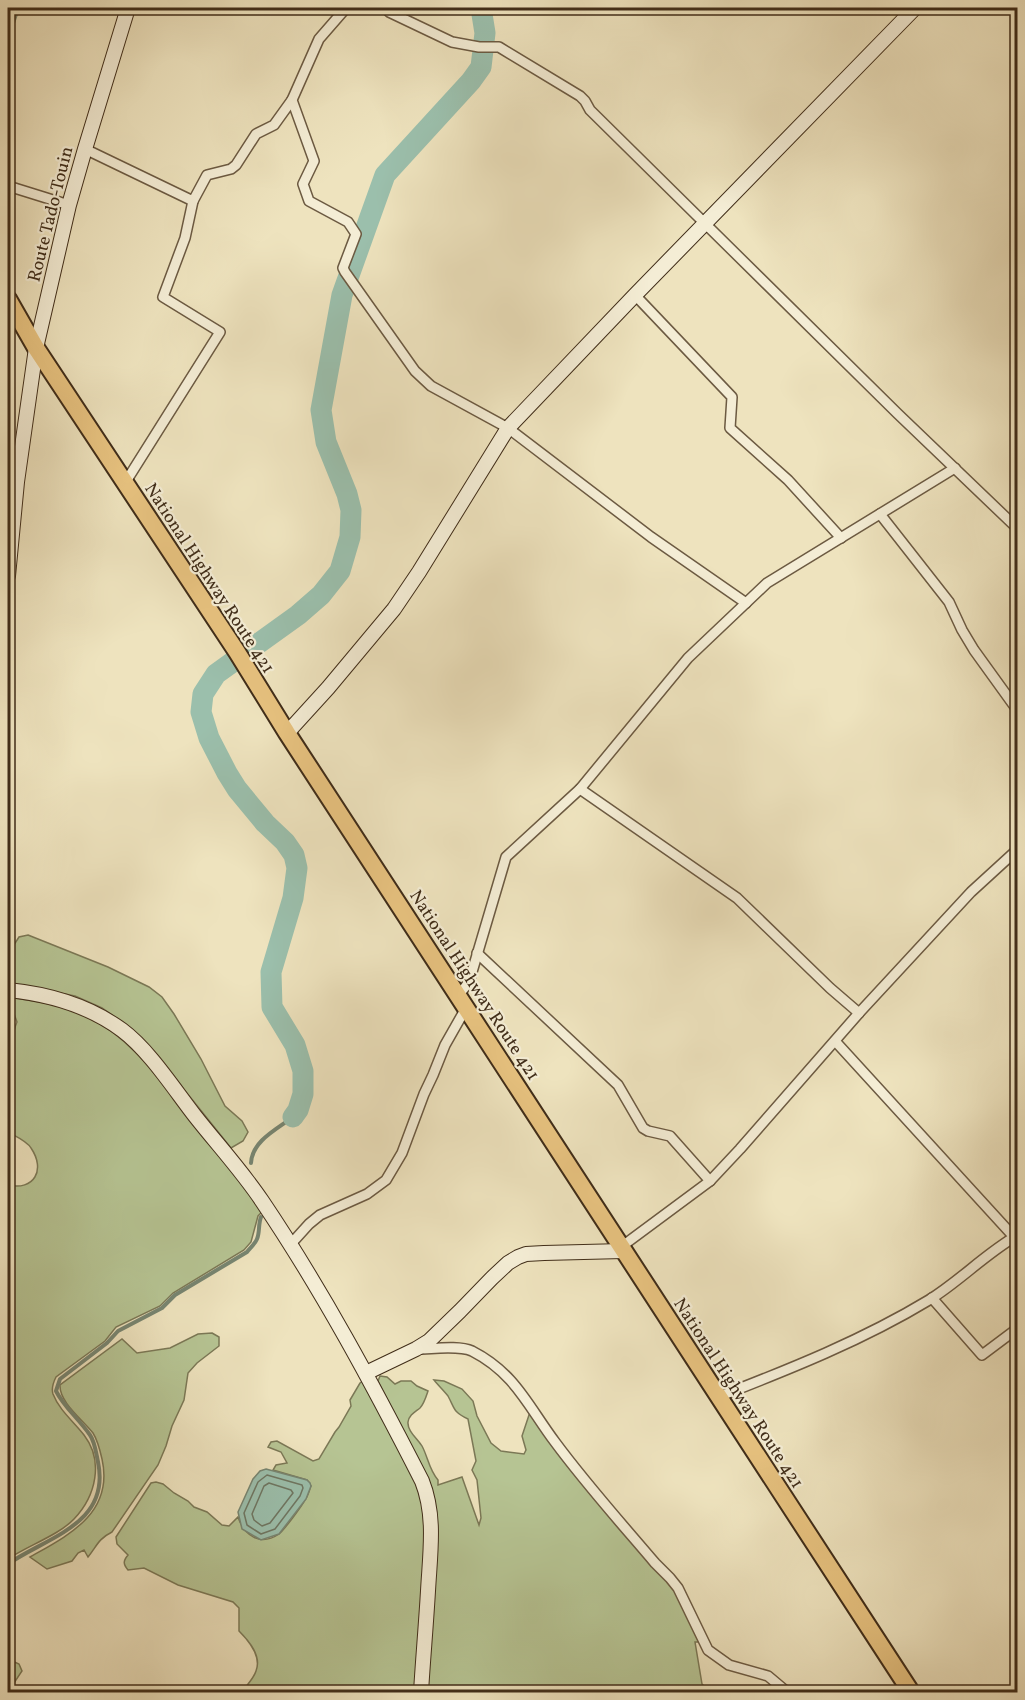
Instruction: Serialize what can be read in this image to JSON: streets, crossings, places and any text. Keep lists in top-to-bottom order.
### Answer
{
  "streets": {
    "highway": ["National Highway Route 421"],
    "street": ["Route Tado-Touin"]
  },
  "crossings": [
    ["Route Tado-Touin", "National Highway Route 421"]
  ]
}
